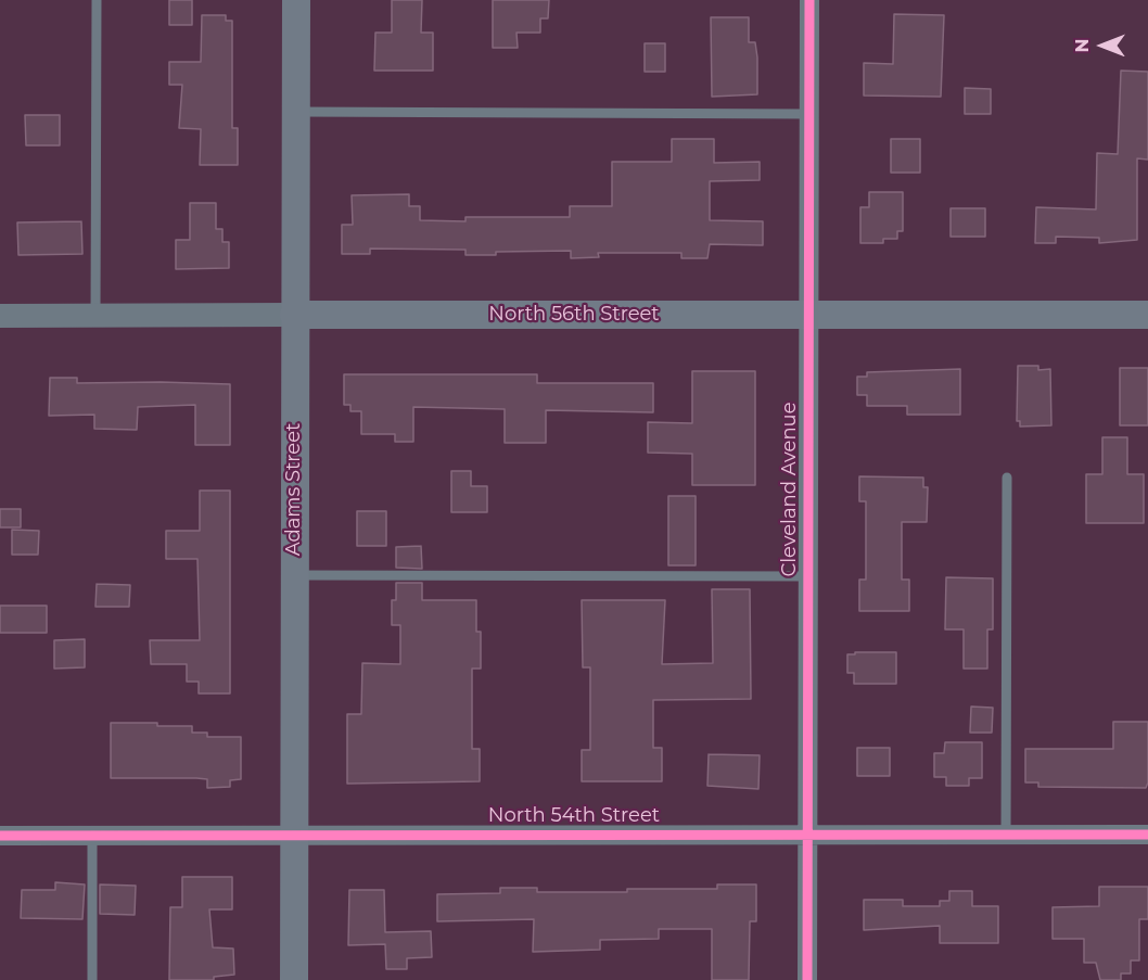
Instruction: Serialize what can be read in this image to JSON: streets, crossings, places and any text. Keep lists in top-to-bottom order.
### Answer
{
  "streets": {
    "main road": ["North 56th Street", "Adams Street"],
    "street": ["Cleveland Avenue", "North 54th Street"]
  },
  "crossings": [
    ["North 56th Street", "Adams Street"],
    ["North 56th Street", "Cleveland Avenue"],
    ["Adams Street", "North 54th Street"],
    ["Cleveland Avenue", "North 54th Street"]
  ],
  "north": "left"
}
